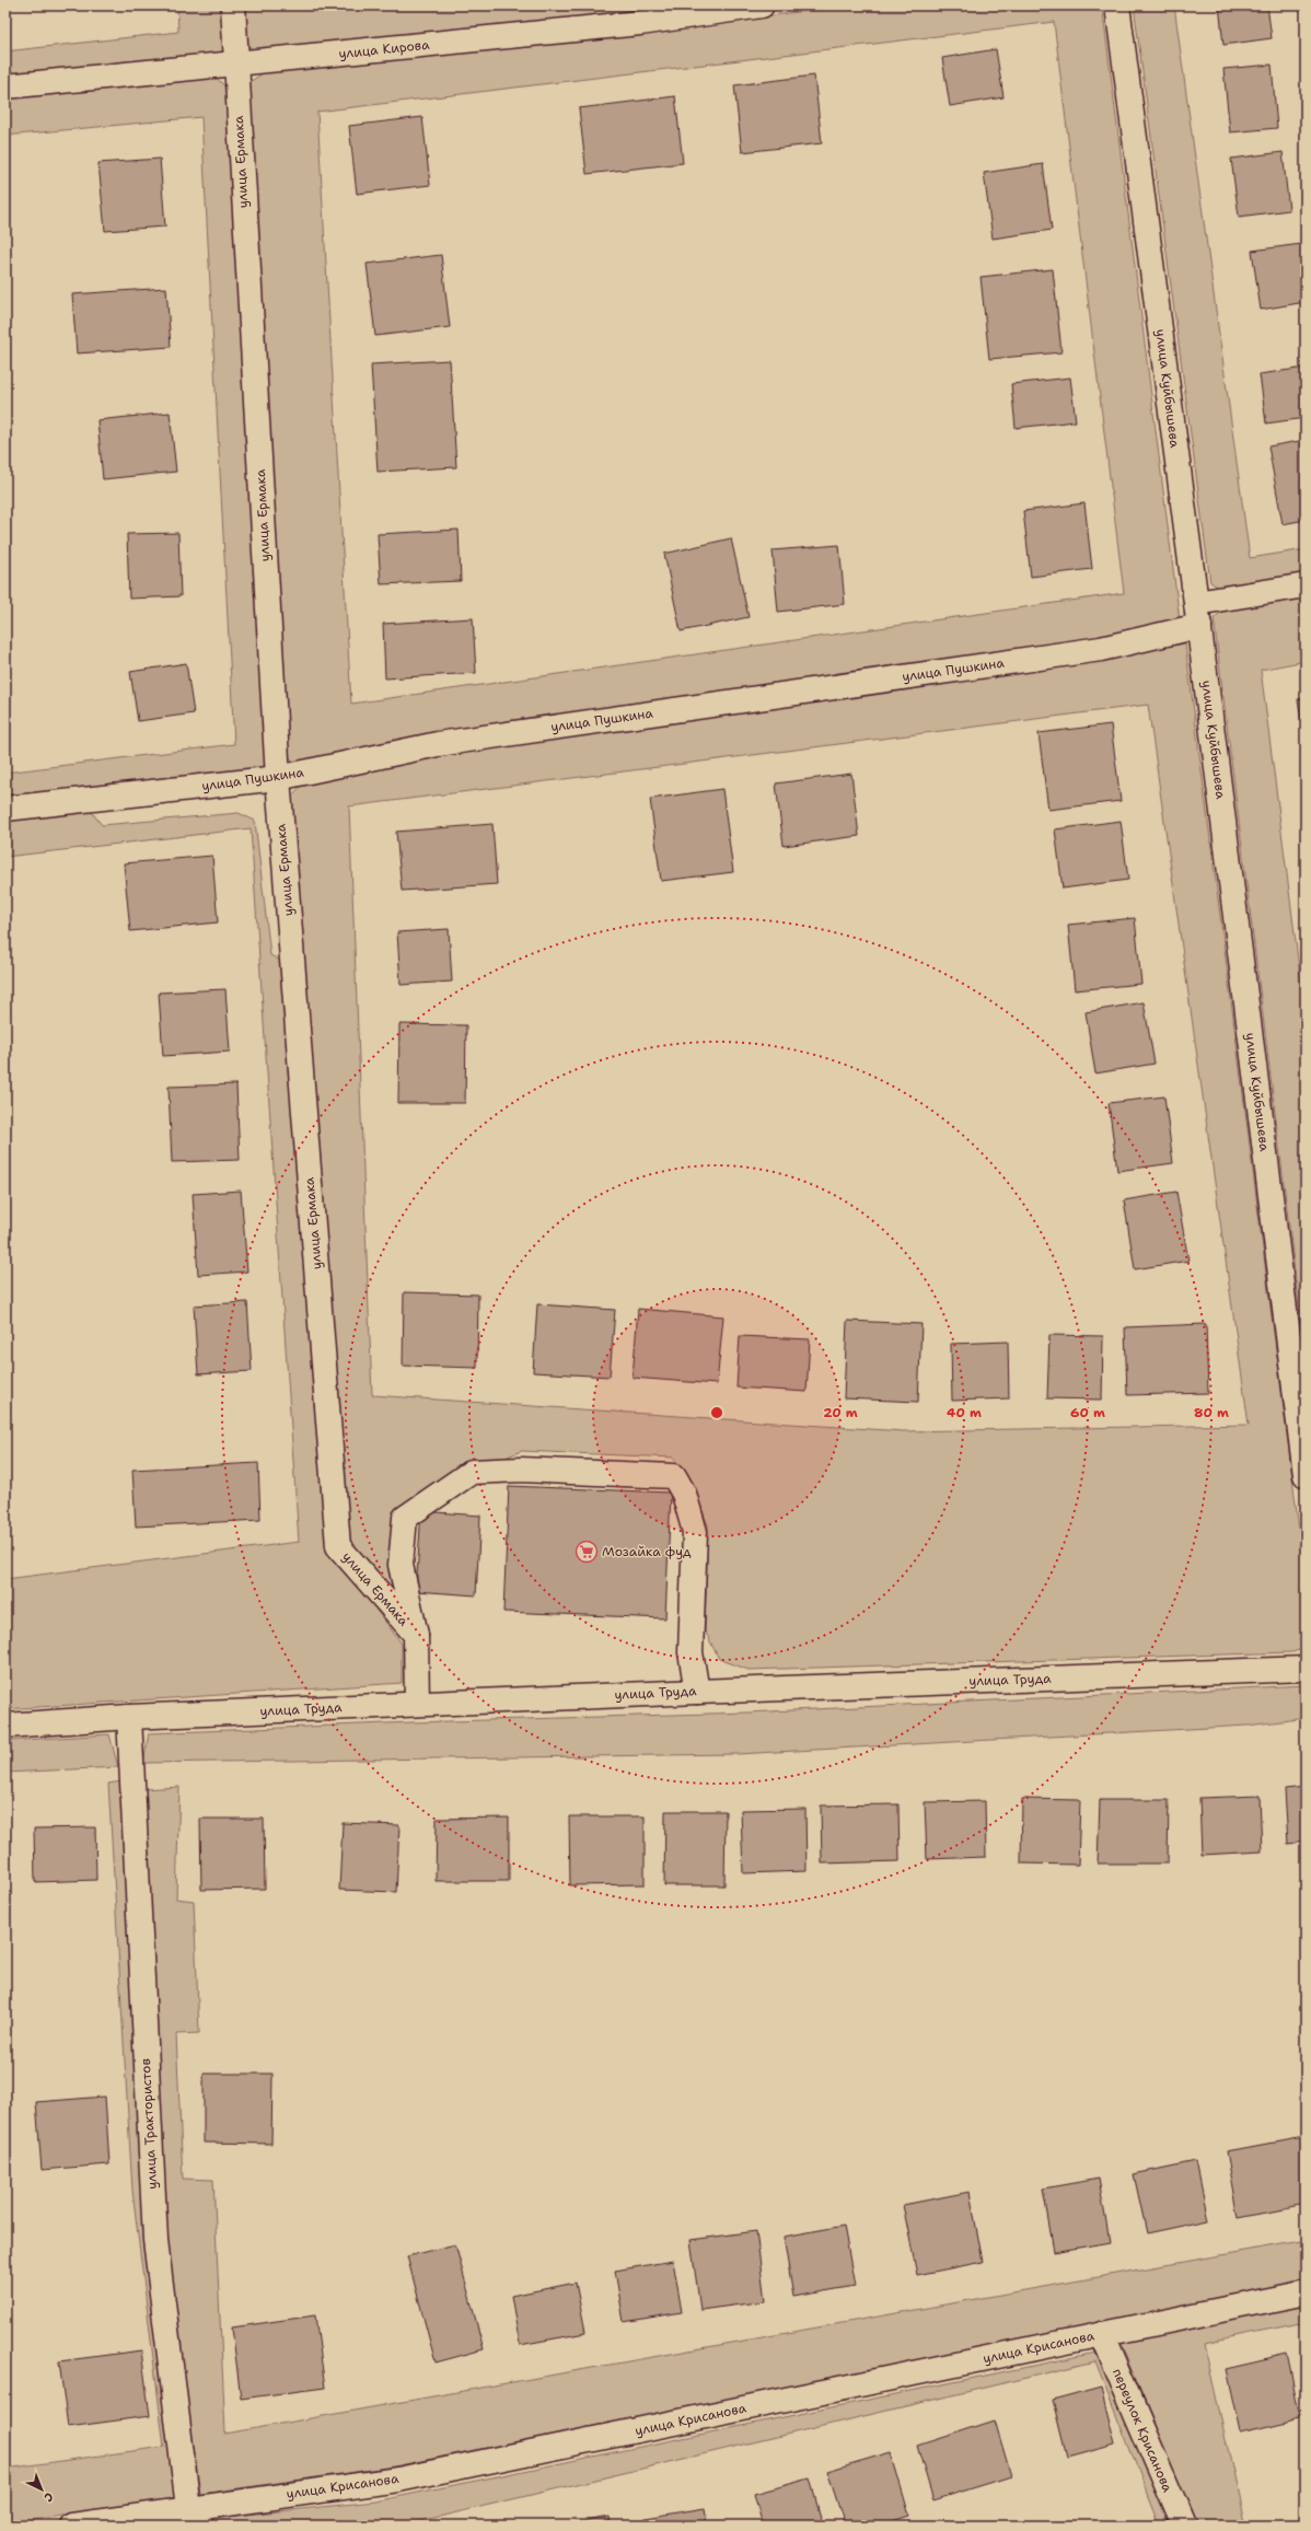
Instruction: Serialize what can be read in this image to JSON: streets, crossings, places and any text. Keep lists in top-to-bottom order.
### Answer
{
  "streets": {
    "street": [
      "улица Кирова",
      "улица Ермака",
      "улица Куйбышева",
      "улица Пушкина",
      "улица Труда",
      "улица Трактористов",
      "улица Крисанова",
      "переулок Крисанова"
    ]
  },
  "crossings": [
    ["улица Кирова", "улица Ермака"],
    ["улица Ермака", "улица Пушкина"],
    ["улица Ермака", "улица Труда"],
    ["улица Куйбышева", "улица Пушкина"],
    ["улица Труда", "улица Трактористов"],
    ["улица Трактористов", "улица Крисанова"],
    ["улица Крисанова", "переулок Крисанова"]
  ],
  "places": {
    "supermarket": ["Мозайка фуд"]
  },
  "north": "bottom right",
  "rings": [
    "20 m",
    "40 m",
    "60 m",
    "80 m"
  ]
}
